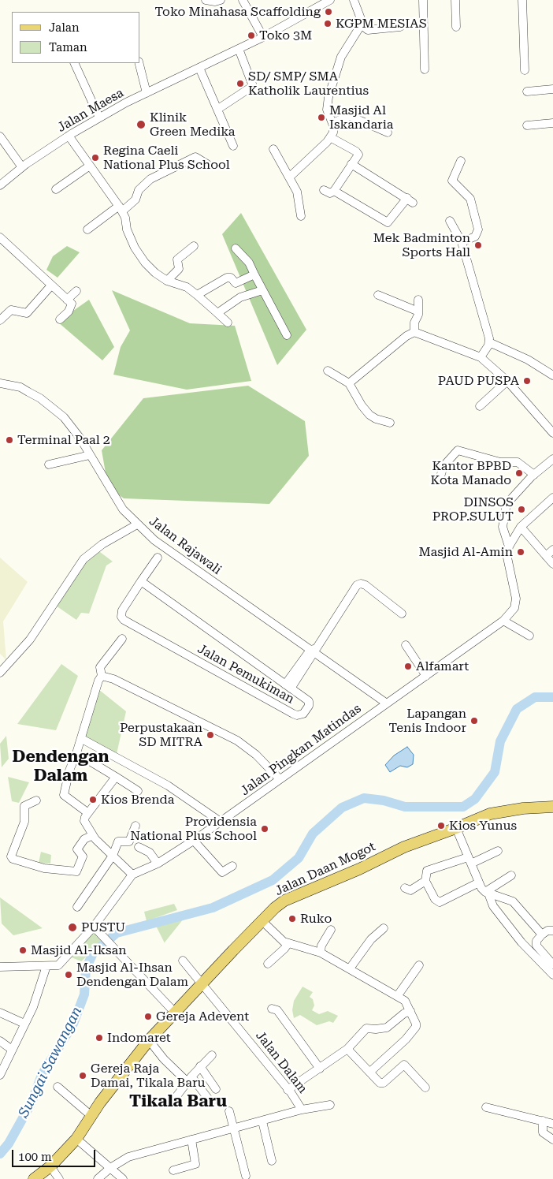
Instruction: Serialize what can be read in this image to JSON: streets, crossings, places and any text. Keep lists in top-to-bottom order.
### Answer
{
  "streets": {
    "main road": ["Jalan Daan Mogot"],
    "street": [
      "Jalan Maesa",
      "Jalan Rajawali",
      "Jalan Pemukiman",
      "Jalan Pingkan Matindas",
      "Jalan Dalam"
    ]
  },
  "crossings": [
    ["Jalan Rajawali", "Jalan Pingkan Matindas"],
    ["Jalan Daan Mogot", "Jalan Dalam"]
  ],
  "districts": ["Dendengan Dalam", "Tikala Baru"],
  "water": ["Sungai Sawangan"],
  "places": [
    "Toko Minahasa Scaffolding",
    "KGPM MESIAS",
    "Toko 3M",
    "SD/ SMP/ SMA Katholik Laurentius",
    "Masjid Al Iskandaria",
    "Klinik Green Medika",
    "Regina Caeli National Plus School",
    "Mek Badminton Sports Hall",
    "PAUD PUSPA",
    "Terminal Paal 2",
    "Kantor BPBD Kota Manado",
    "DINSOS PROP.SULUT",
    "Masjid Al-Amin",
    "Alfamart",
    "Lapangan Tenis Indoor",
    "Perpustakaan SD MITRA",
    "Kios Brenda",
    "Kios Yunus",
    "Providensia National Plus School",
    "Ruko",
    "PUSTU",
    "Masjid Al-Iksan",
    "Masjid Al-Ihsan Dendengan Dalam",
    "Gereja Adevent",
    "Indomaret",
    "Gereja Raja Damai, Tikala Baru"
  ],
  "legend": ["Jalan", "Taman"],
  "scale_bar": "100 m"
}
